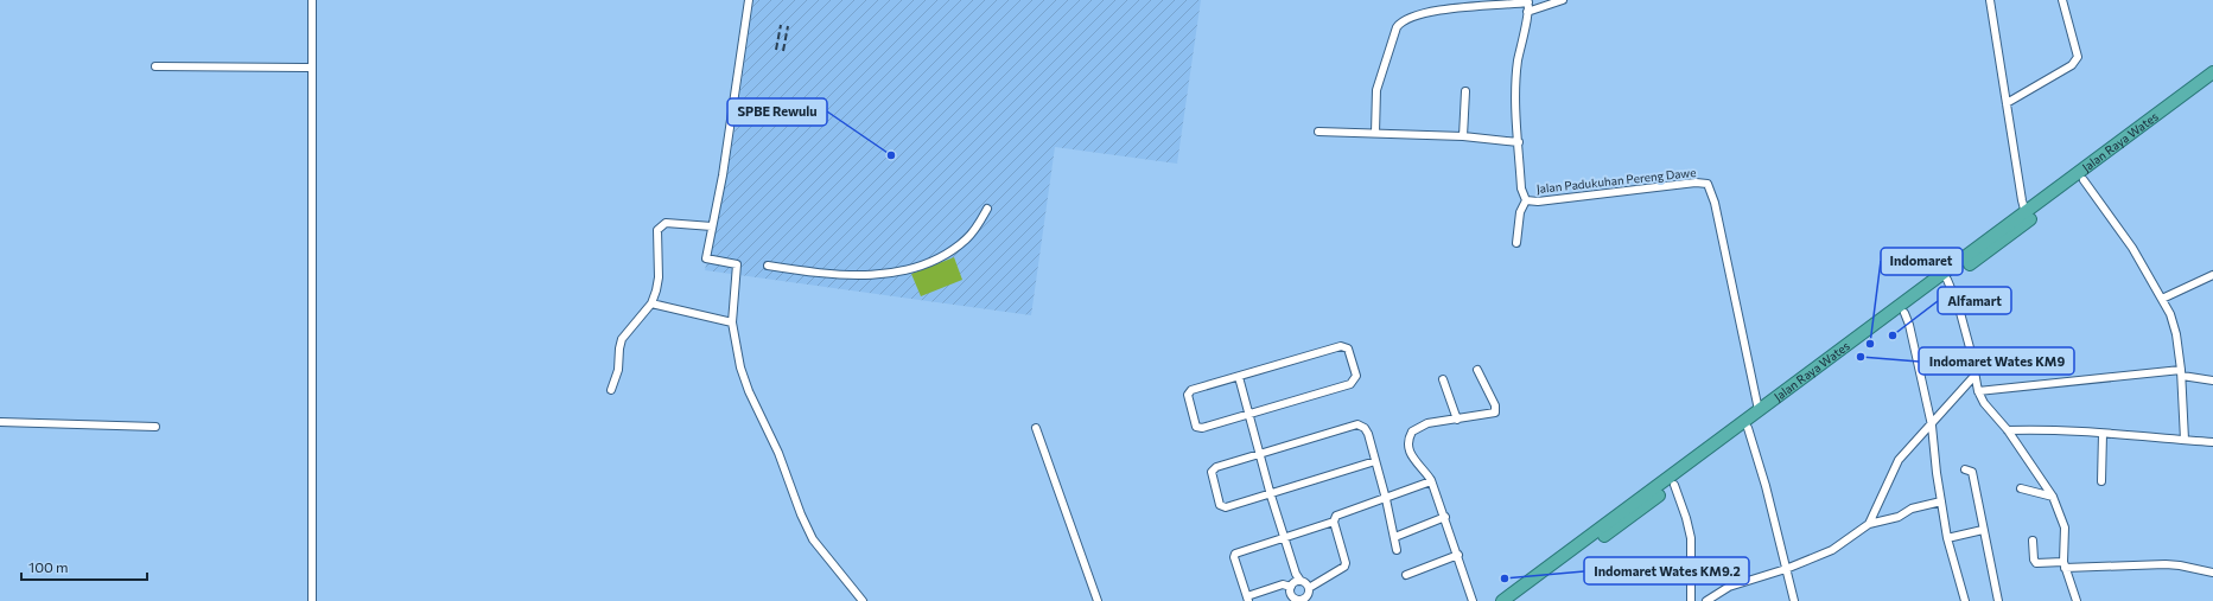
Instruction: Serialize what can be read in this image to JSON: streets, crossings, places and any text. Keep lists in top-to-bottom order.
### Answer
{
  "streets": {
    "highway": ["Jalan Raya Wates"],
    "street": ["Jalan Padukuhan Pereng Dawe"]
  },
  "crossings": [
    ["Jalan Raya Wates", "Jalan Padukuhan Pereng Dawe"]
  ],
  "places": [
    "SPBE Rewulu",
    "Alfamart",
    "Indomaret",
    "Indomaret Wates KM9",
    "Indomaret Wates KM9.2"
  ],
  "scale_bar": "100 m"
}
